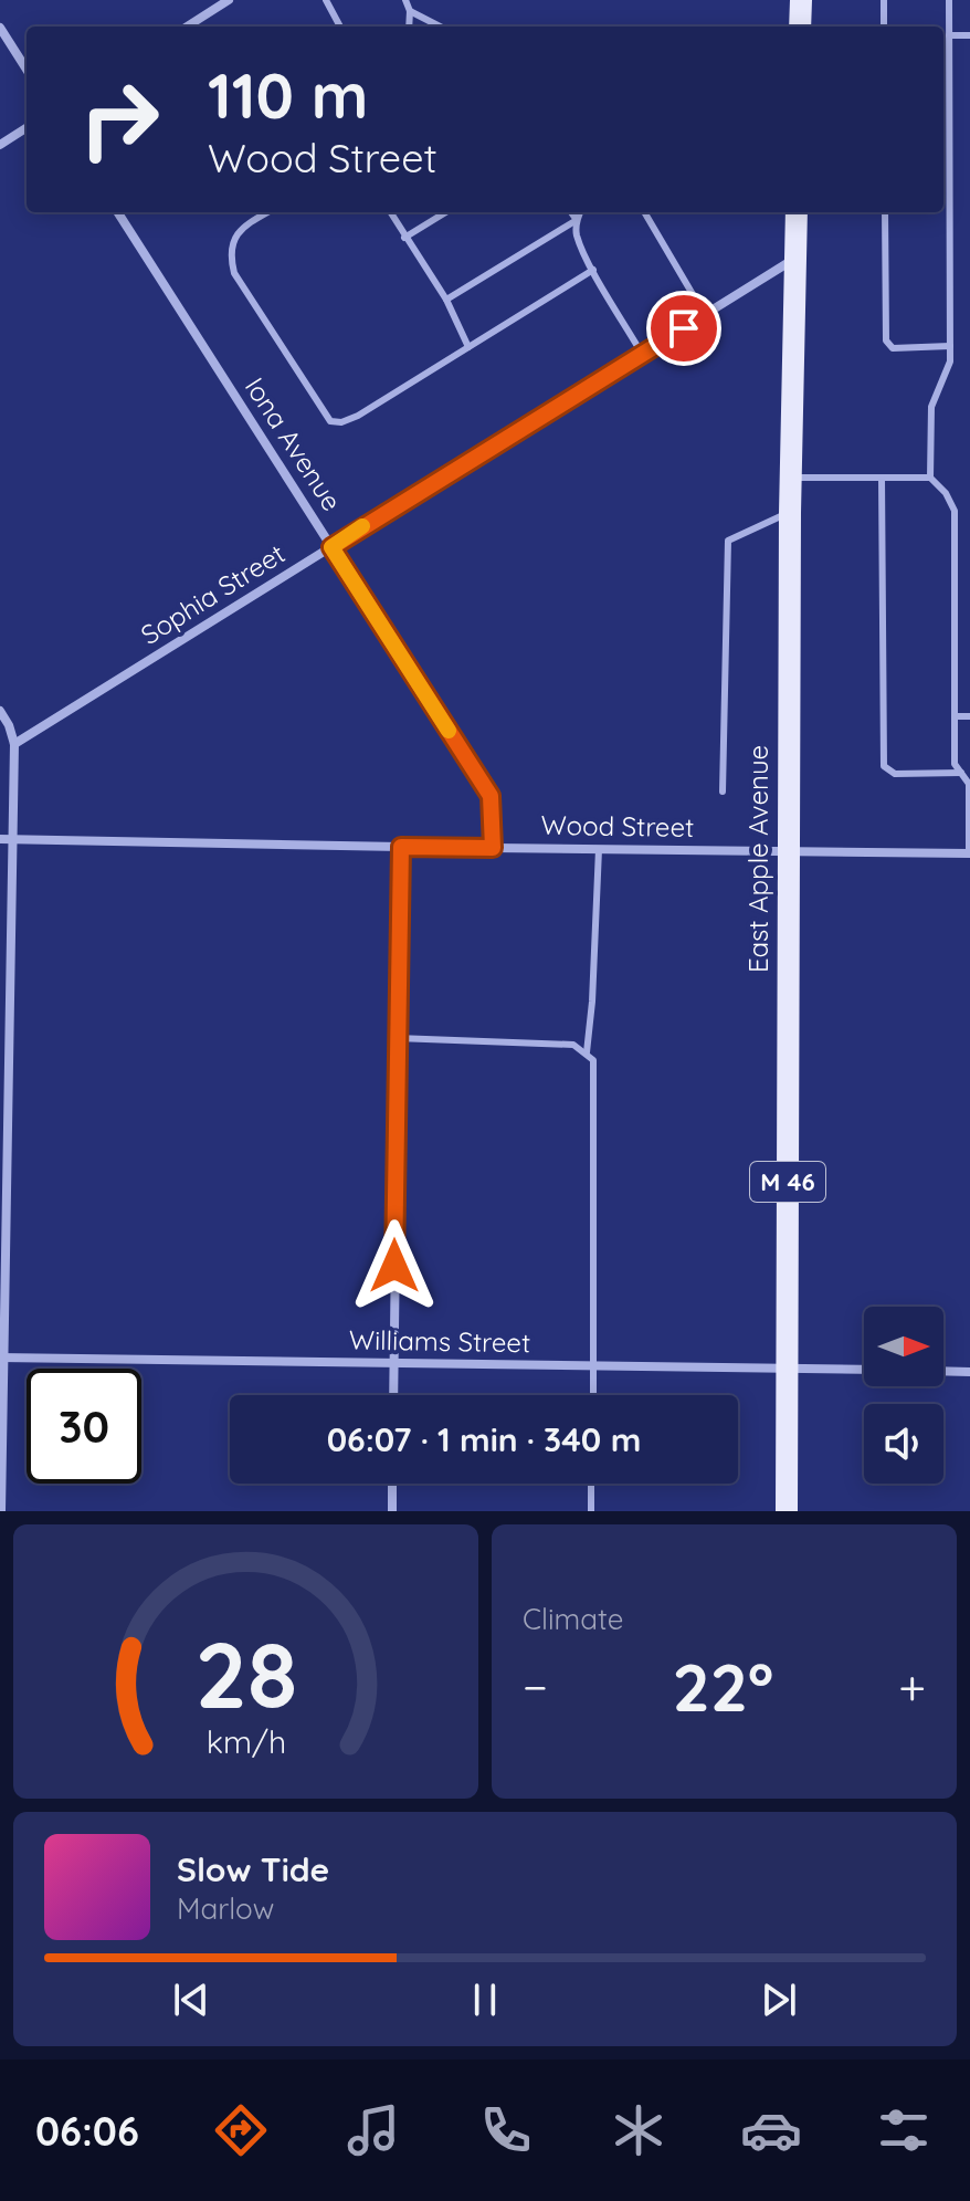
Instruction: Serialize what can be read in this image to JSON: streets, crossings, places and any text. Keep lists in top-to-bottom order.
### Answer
{
  "streets": {
    "main road": ["East Apple Avenue", "M 46"],
    "street": [
      "Iona Avenue",
      "Sophia Street",
      "Wood Street",
      "Williams Street"
    ]
  },
  "crossings": [
    ["Iona Avenue", "Sophia Street"],
    ["Iona Avenue", "Wood Street"],
    ["Sophia Street", "East Apple Avenue"],
    ["Wood Street", "East Apple Avenue"],
    ["East Apple Avenue", "Williams Street"]
  ],
  "north": "right",
  "page": {
    "turn": ["110 m", "Wood Street"],
    "limit": "30",
    "trip": "06:07 · 1 min · 340 m",
    "tile": "Climate",
    "heat": ["−", "22°", "+"],
    "song": ["Slow Tide", "Marlow"],
    "tabs": "06:06",
    "gauge": ["28", "km/h"]
  }
}
